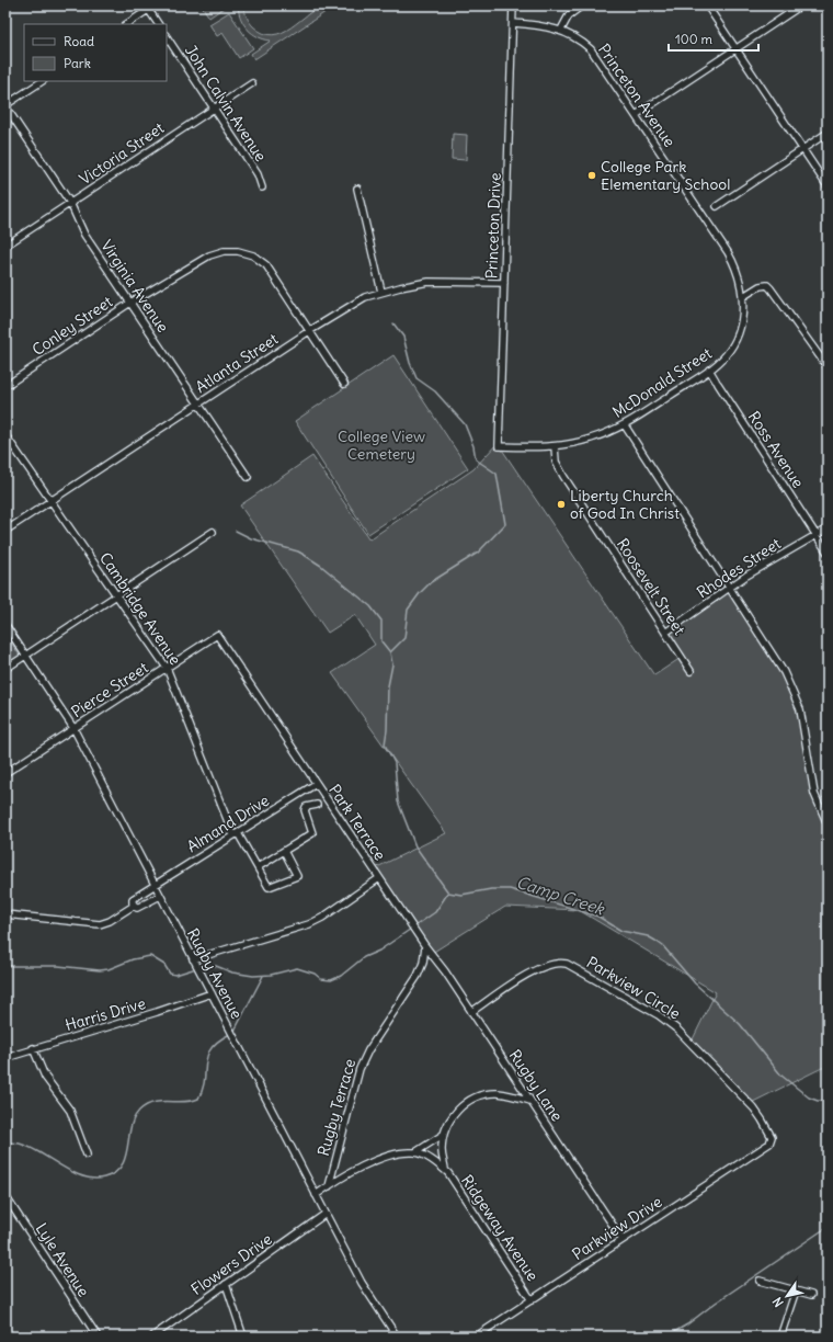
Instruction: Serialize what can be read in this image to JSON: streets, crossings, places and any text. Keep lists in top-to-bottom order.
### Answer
{
  "streets": {
    "street": [
      "Princeton Avenue",
      "John Calvin Avenue",
      "Victoria Street",
      "Princeton Drive",
      "Virginia Avenue",
      "Conley Street",
      "Atlanta Street",
      "McDonald Street",
      "Ross Avenue",
      "Rhodes Street",
      "Roosevelt Street",
      "Cambridge Avenue",
      "Pierce Street",
      "Park Terrace",
      "Almand Drive",
      "Rugby Avenue",
      "Parkview Circle",
      "Harris Drive",
      "Rugby Lane",
      "Rugby Terrace",
      "Ridgeway Avenue",
      "Parkview Drive",
      "Lyle Avenue",
      "Flowers Drive"
    ]
  },
  "crossings": [
    ["Princeton Avenue", "Princeton Drive"],
    ["Princeton Avenue", "McDonald Street"],
    ["John Calvin Avenue", "Victoria Street"],
    ["Victoria Street", "Virginia Avenue"],
    ["Princeton Drive", "Atlanta Street"],
    ["Princeton Drive", "McDonald Street"],
    ["Virginia Avenue", "Conley Street"],
    ["Virginia Avenue", "Atlanta Street"],
    ["Conley Street", "Atlanta Street"],
    ["Atlanta Street", "Cambridge Avenue"],
    ["McDonald Street", "Ross Avenue"],
    ["McDonald Street", "Roosevelt Street"],
    ["Ross Avenue", "Rhodes Street"],
    ["Rhodes Street", "Roosevelt Street"],
    ["Cambridge Avenue", "Pierce Street"],
    ["Cambridge Avenue", "Almand Drive"],
    ["Pierce Street", "Park Terrace"],
    ["Pierce Street", "Rugby Avenue"],
    ["Park Terrace", "Almand Drive"],
    ["Park Terrace", "Rugby Lane"],
    ["Park Terrace", "Rugby Terrace"],
    ["Almand Drive", "Rugby Avenue"],
    ["Rugby Avenue", "Harris Drive"],
    ["Rugby Avenue", "Flowers Drive"],
    ["Parkview Circle", "Rugby Lane"],
    ["Parkview Circle", "Parkview Drive"],
    ["Rugby Lane", "Rugby Terrace"],
    ["Rugby Lane", "Parkview Drive"],
    ["Ridgeway Avenue", "Parkview Drive"]
  ],
  "water": ["Camp Creek"],
  "parks": ["College View Cemetery"],
  "places": ["College Park Elementary School", "Liberty Church of God In Christ"],
  "legend": ["Road", "Park"],
  "scale_bar": "100 m",
  "north": "bottom left"
}
